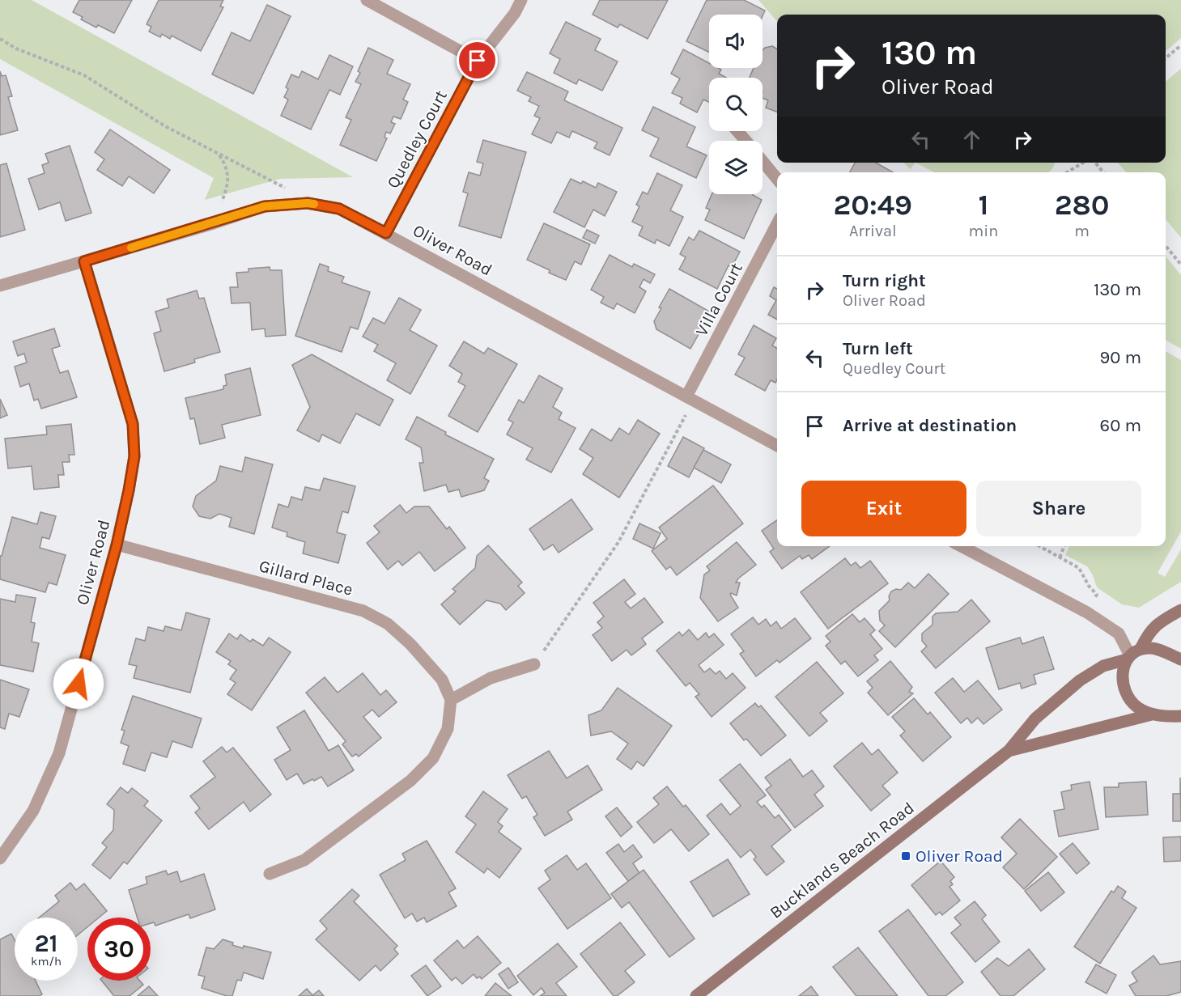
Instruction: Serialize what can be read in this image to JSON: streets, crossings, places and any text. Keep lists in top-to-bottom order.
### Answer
{
  "streets": {
    "main road": ["Bucklands Beach Road"],
    "street": [
      "Quedley Court",
      "Oliver Road",
      "Villa Court",
      "Gillard Place"
    ]
  },
  "crossings": [
    ["Quedley Court", "Oliver Road"],
    ["Oliver Road", "Villa Court"],
    ["Oliver Road", "Gillard Place"]
  ],
  "places": {
    "transit": ["Oliver Road"]
  },
  "page": {
    "turn": ["130 m", "Oliver Road"],
    "eta": [
      "20:49",
      "Arrival",
      "1",
      "min",
      "280",
      "m"
    ],
    "list": [
      {
        "name": "Turn right",
        "note": "Oliver Road",
        "value": "130 m"
      },
      {
        "name": "Turn left",
        "note": "Quedley Court",
        "value": "90 m"
      },
      {
        "name": "Arrive at destination",
        "value": "60 m"
      }
    ],
    "buttons": ["Exit", "Share"],
    "speed": "21 km/h",
    "limit": "30"
  }
}
